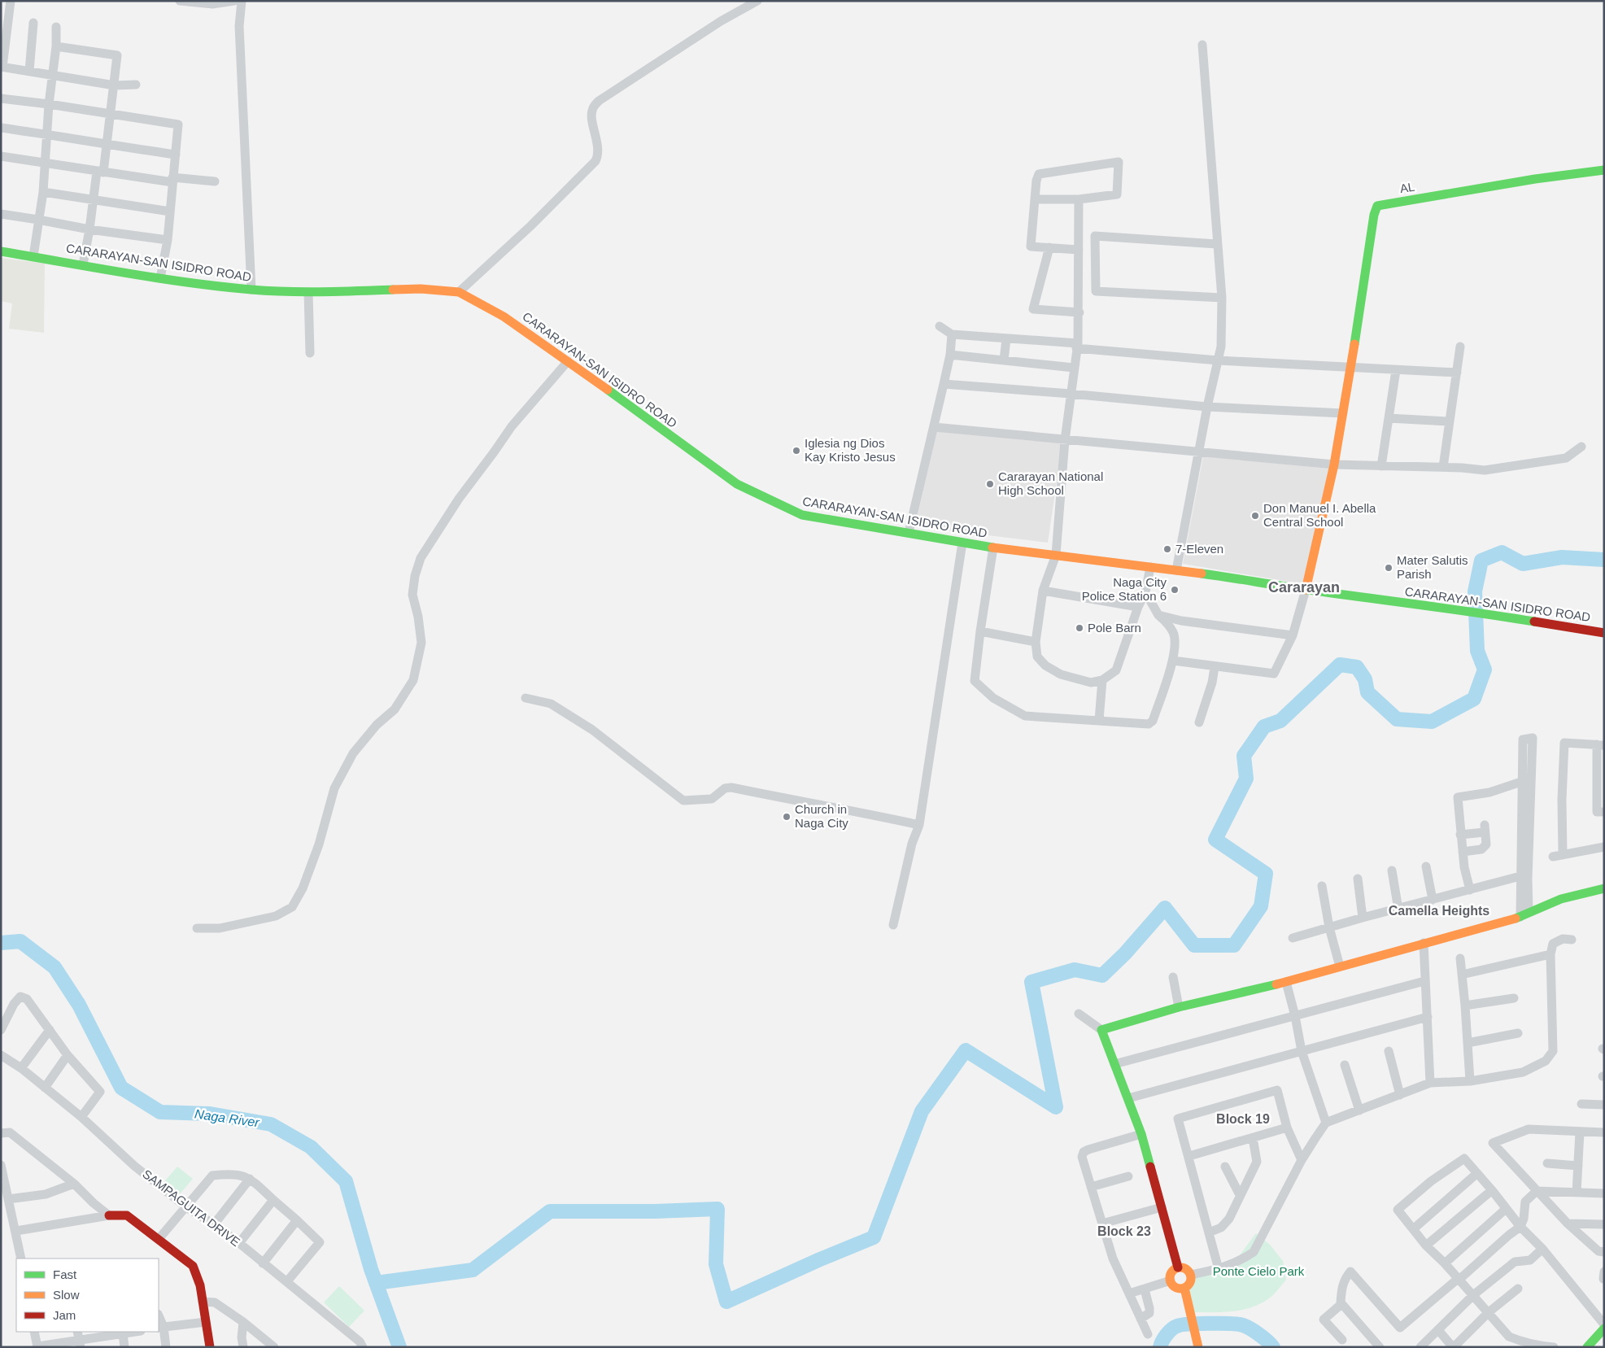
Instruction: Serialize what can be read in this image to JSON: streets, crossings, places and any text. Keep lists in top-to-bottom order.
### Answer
{
  "streets": {
    "main road": ["AL", "CARARAYAN-SAN ISIDRO ROAD"],
    "street": ["SAMPAGUITA DRIVE"]
  },
  "districts": [
    "Cararayan",
    "Camella Heights",
    "Block 19",
    "Block 23"
  ],
  "water": ["Naga River"],
  "parks": ["Ponte Cielo Park"],
  "places": [
    "Iglesia ng Dios Kay Kristo Jesus",
    "Cararayan National High School",
    "Don Manuel I. Abella Central School",
    "7-Eleven",
    "Mater Salutis Parish",
    "Naga City Police Station 6",
    "Pole Barn",
    "Church in Naga City"
  ],
  "legend": ["Fast", "Slow", "Jam"]
}
